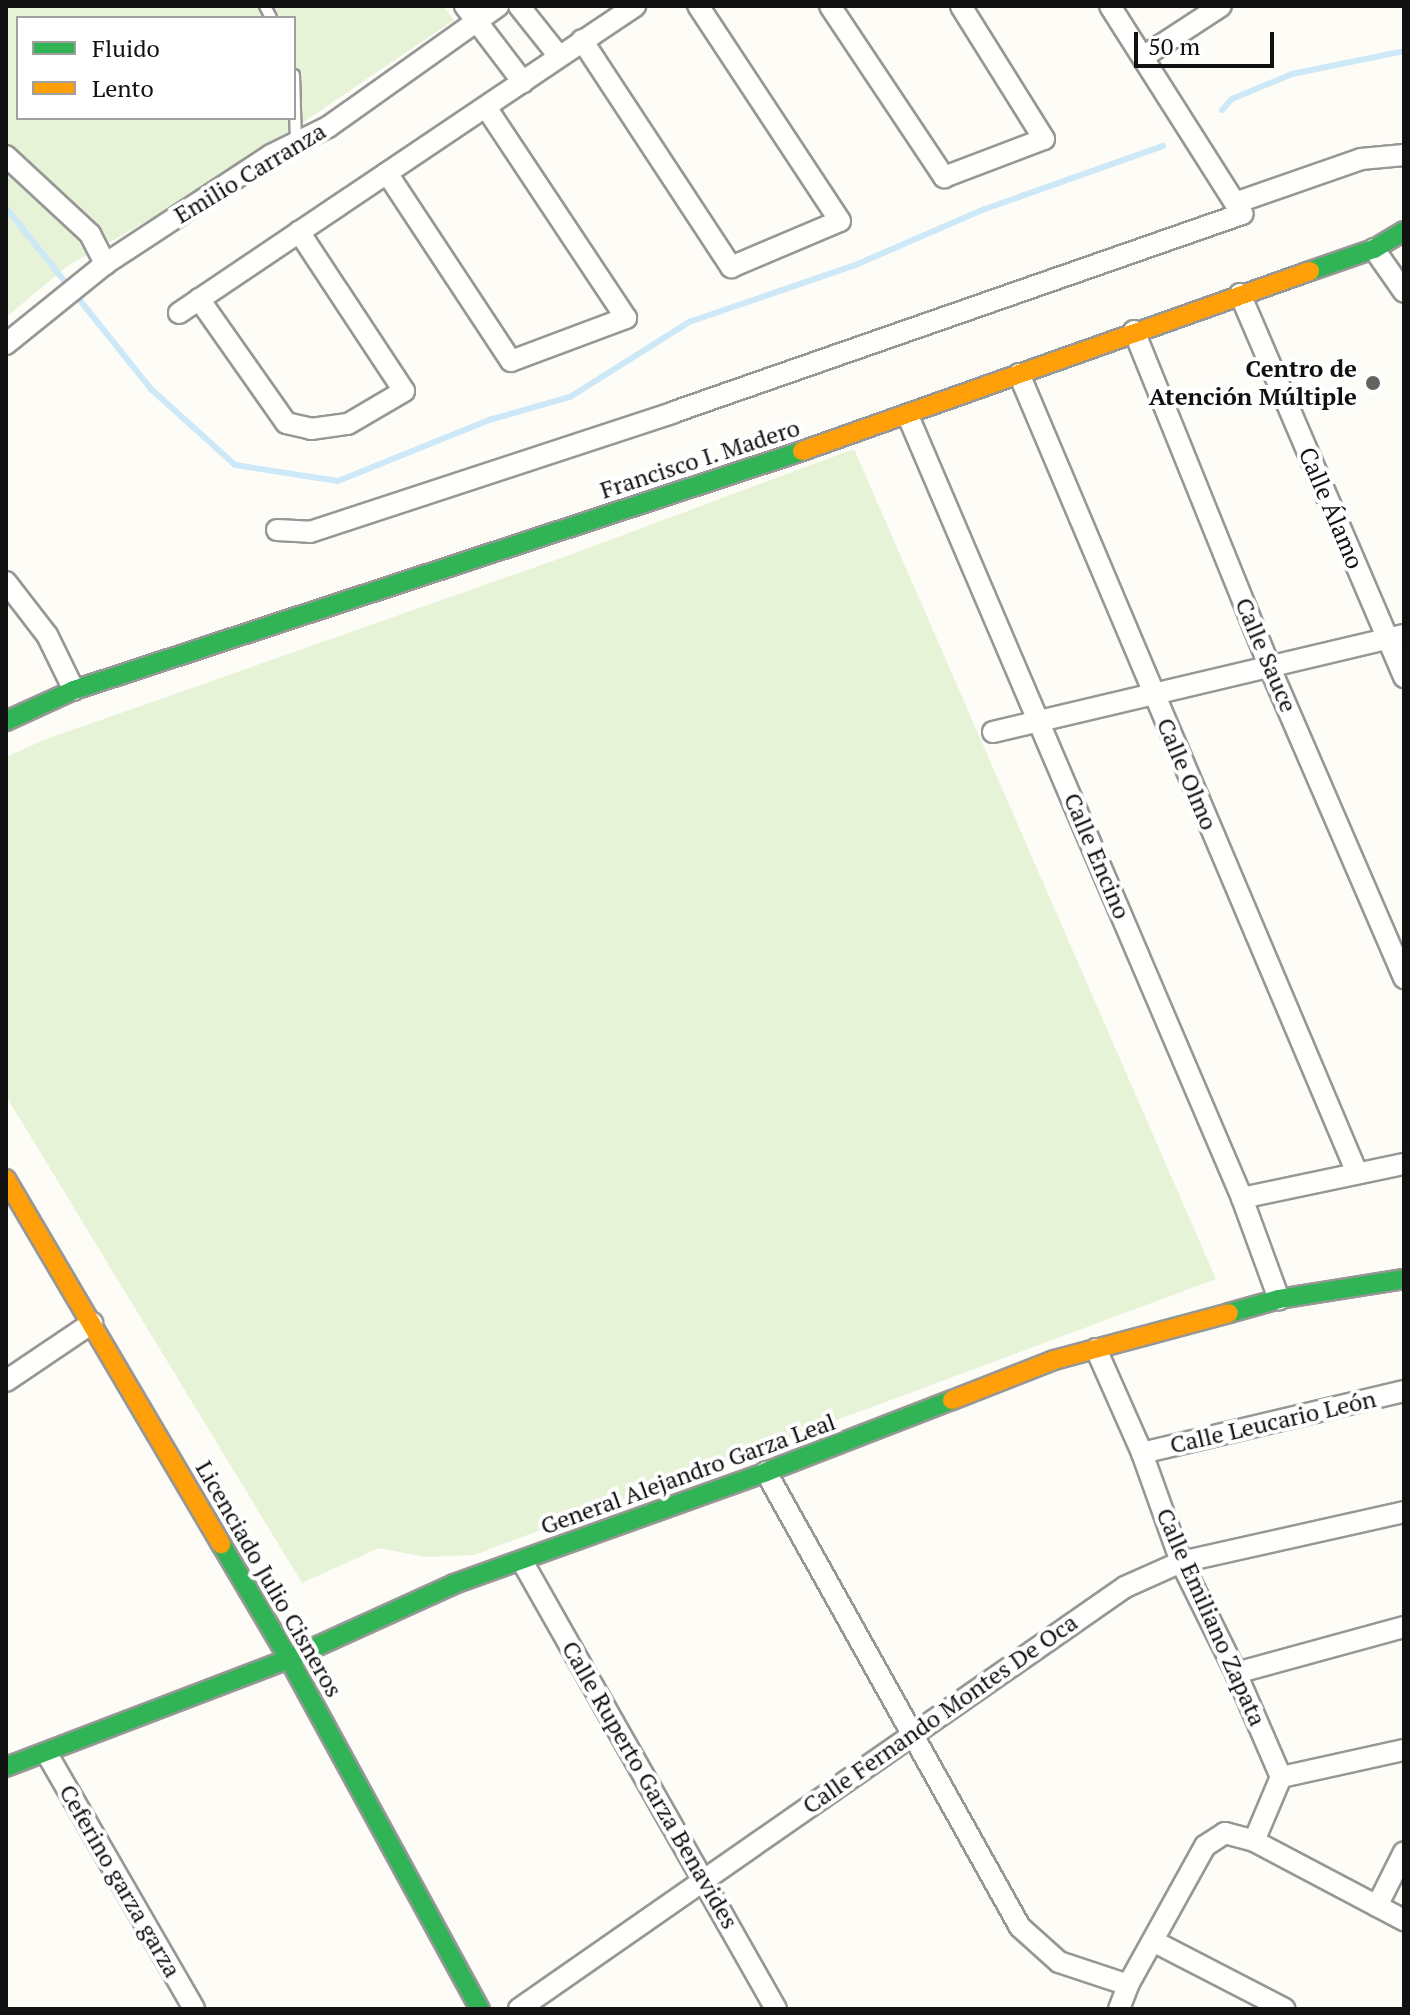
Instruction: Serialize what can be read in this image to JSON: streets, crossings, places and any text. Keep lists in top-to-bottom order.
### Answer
{
  "streets": {
    "street": [
      "Emilio Carranza",
      "Francisco I. Madero",
      "Calle Álamo",
      "Calle Sauce",
      "Calle Olmo",
      "Calle Encino",
      "Calle Leucario León",
      "General Alejandro Garza Leal",
      "Licenciado Julio Cisneros",
      "Calle Emiliano Zapata",
      "Calle Fernando Montes De Oca",
      "Calle Ruperto Garza Benavides",
      "Ceferino garza garza"
    ]
  },
  "crossings": [
    ["Francisco I. Madero", "Calle Álamo"],
    ["Francisco I. Madero", "Calle Sauce"],
    ["Francisco I. Madero", "Calle Olmo"],
    ["Francisco I. Madero", "Calle Encino"],
    ["Calle Encino", "General Alejandro Garza Leal"],
    ["Calle Leucario León", "Calle Emiliano Zapata"],
    ["General Alejandro Garza Leal", "Licenciado Julio Cisneros"],
    ["General Alejandro Garza Leal", "Calle Emiliano Zapata"],
    ["General Alejandro Garza Leal", "Calle Ruperto Garza Benavides"],
    ["General Alejandro Garza Leal", "Ceferino garza garza"],
    ["Calle Emiliano Zapata", "Calle Fernando Montes De Oca"],
    ["Calle Fernando Montes De Oca", "Calle Ruperto Garza Benavides"]
  ],
  "places": ["Centro de Atención Múltiple"],
  "legend": ["Fluido", "Lento"],
  "scale_bar": "50 m"
}
